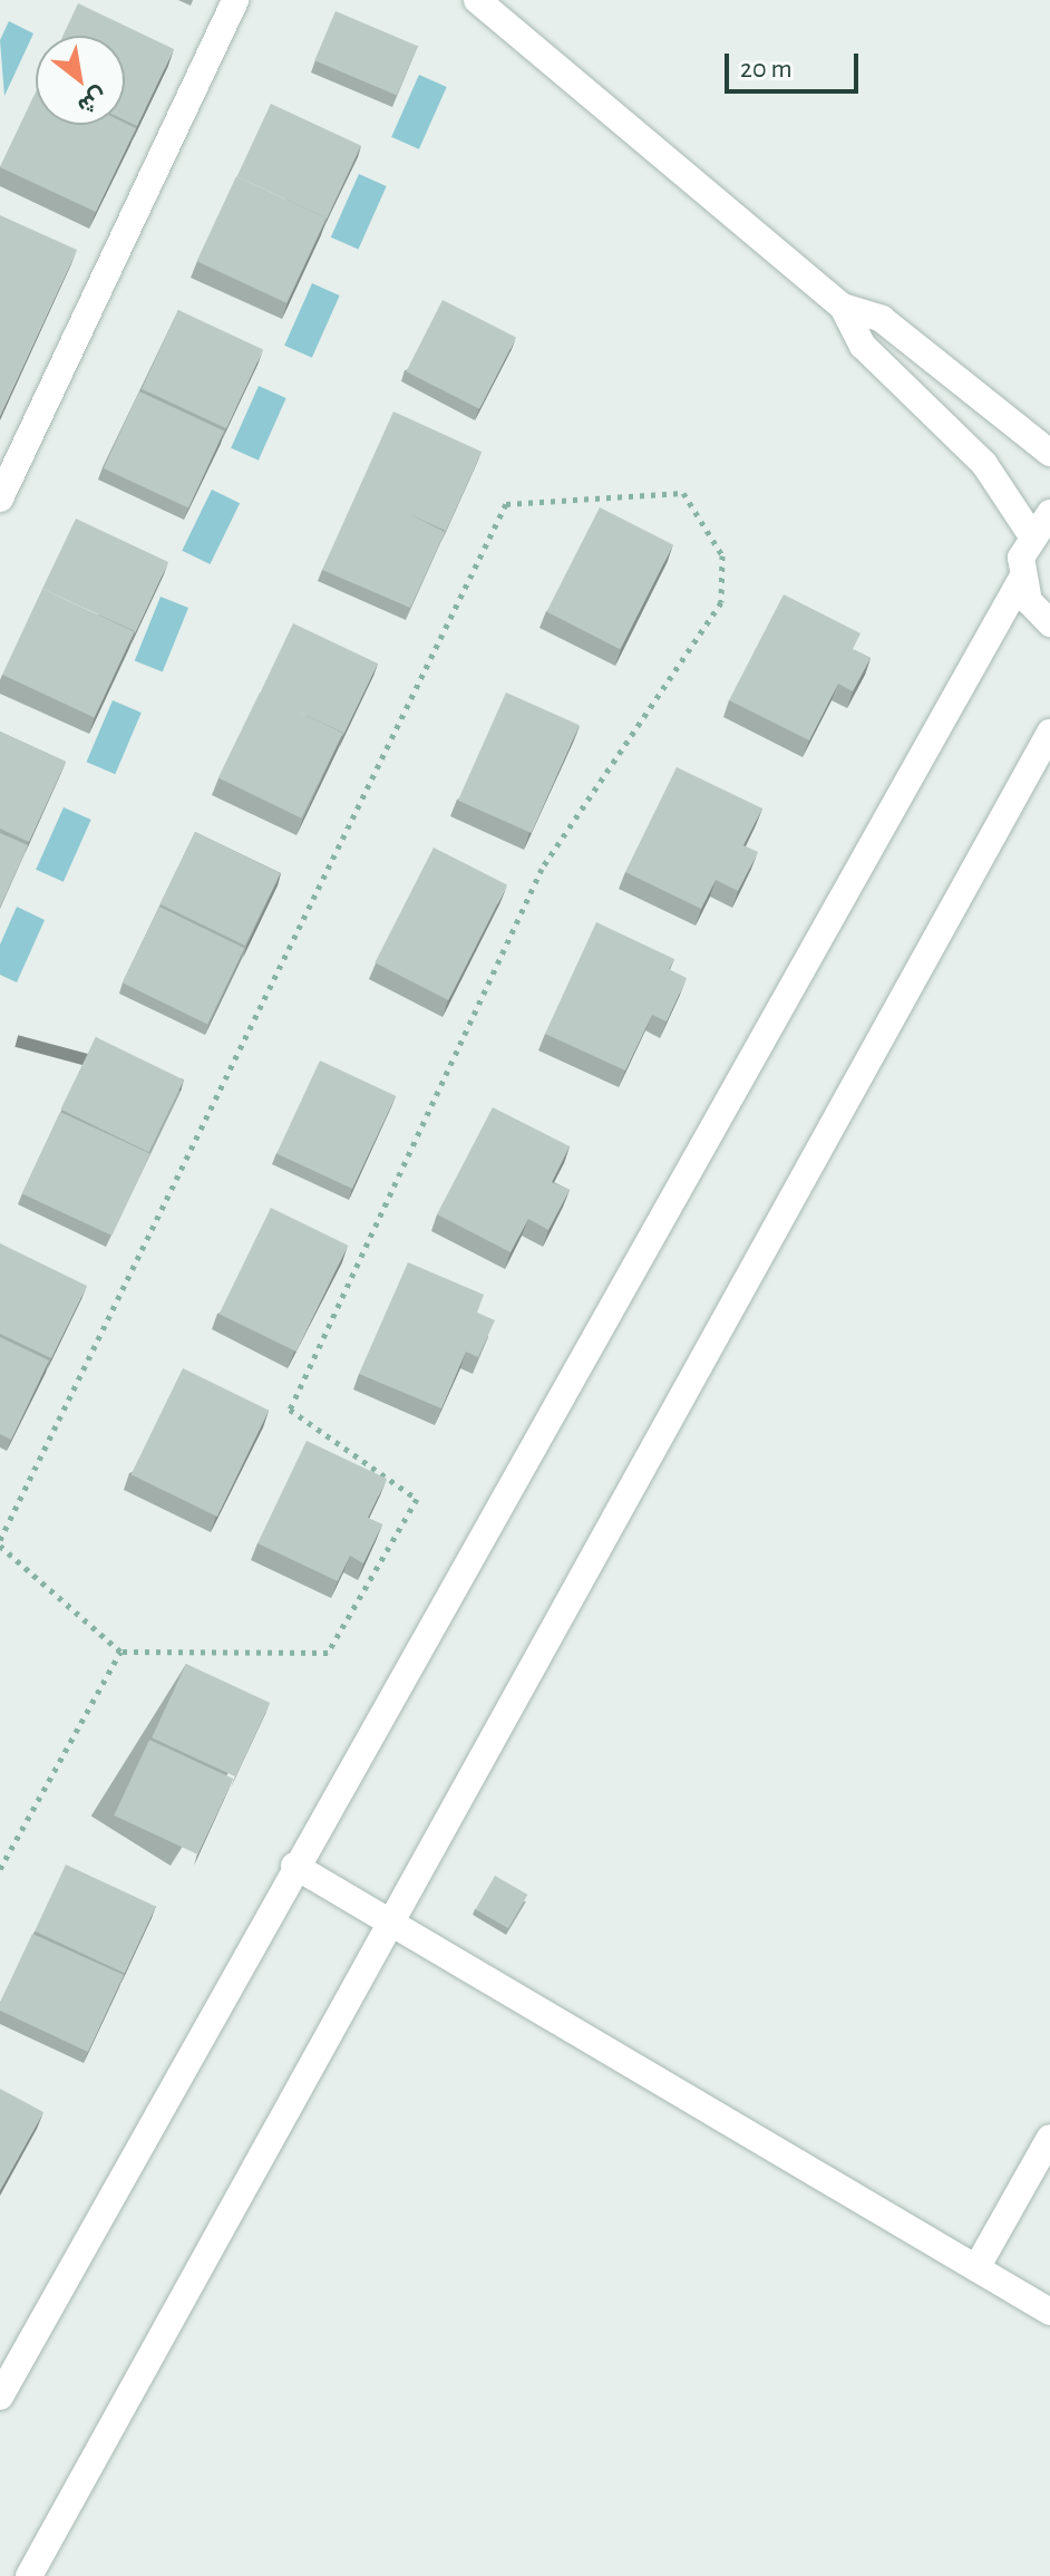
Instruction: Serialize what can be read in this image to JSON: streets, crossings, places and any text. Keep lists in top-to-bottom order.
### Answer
{
  "scale_bar": "20 m",
  "north": "bottom right"
}
